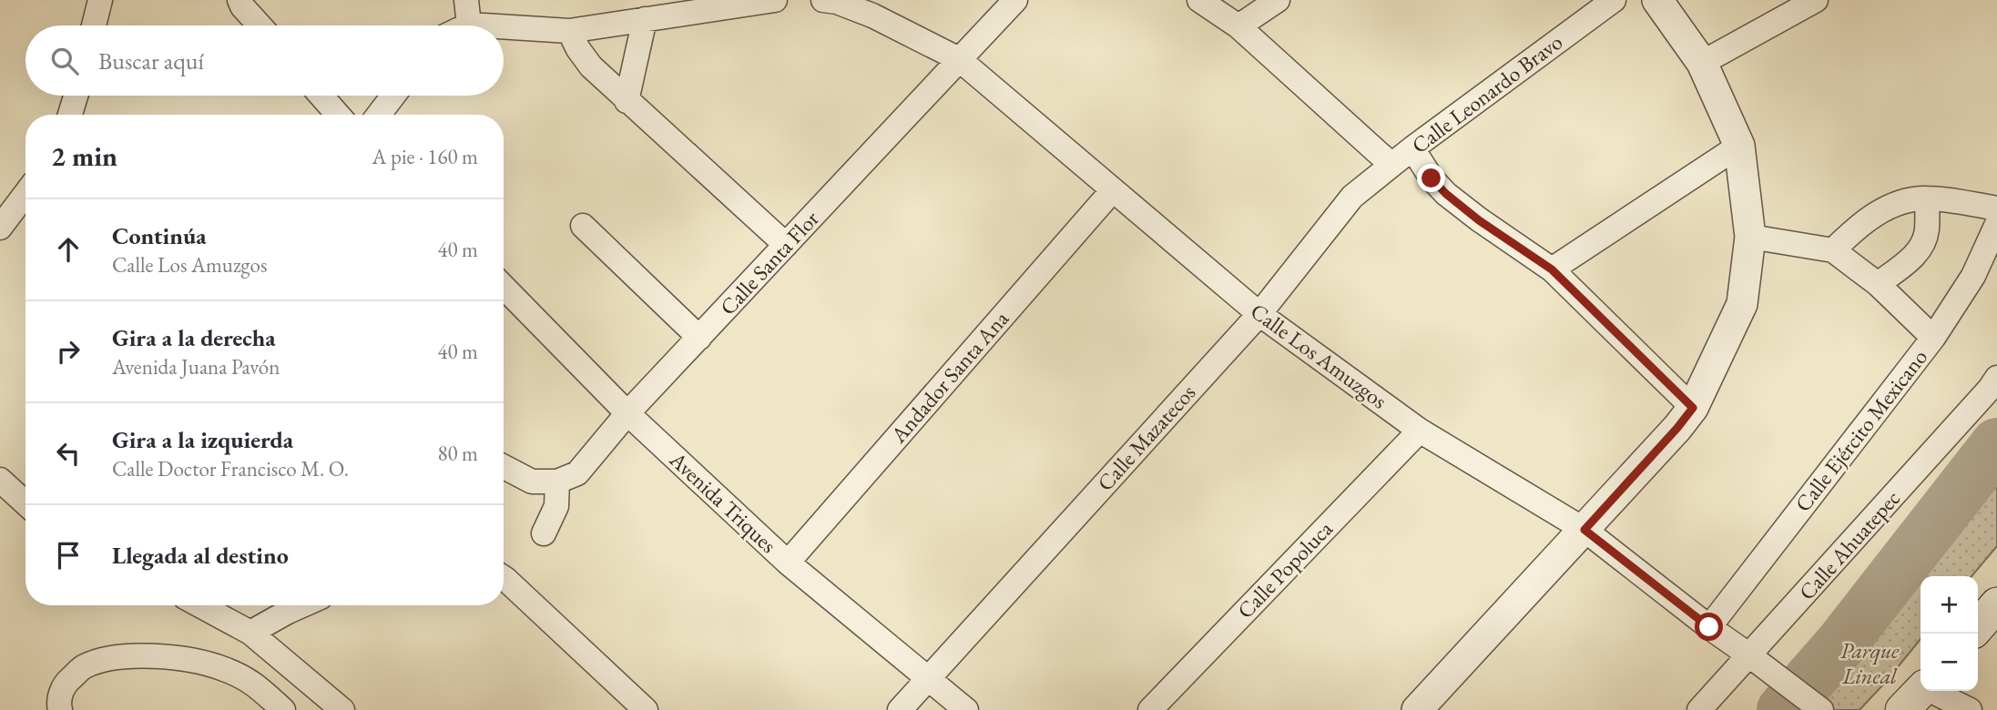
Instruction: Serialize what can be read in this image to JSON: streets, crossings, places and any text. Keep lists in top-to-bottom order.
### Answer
{
  "streets": {
    "street": [
      "Calle Leonardo Bravo",
      "Calle Santa Flor",
      "Calle Los Amuzgos",
      "Andador Santa Ana",
      "Calle Ejército Mexicano",
      "Calle Mazatecos",
      "Avenida Triques",
      "Calle Ahuatepec",
      "Calle Popoluca"
    ]
  },
  "crossings": [
    ["Calle Leonardo Bravo", "Calle Mazatecos"],
    ["Calle Santa Flor", "Calle Los Amuzgos"],
    ["Calle Santa Flor", "Avenida Triques"],
    ["Calle Los Amuzgos", "Andador Santa Ana"],
    ["Calle Los Amuzgos", "Calle Ejército Mexicano"],
    ["Calle Los Amuzgos", "Calle Mazatecos"],
    ["Calle Los Amuzgos", "Calle Ahuatepec"],
    ["Calle Los Amuzgos", "Calle Popoluca"],
    ["Andador Santa Ana", "Avenida Triques"],
    ["Calle Mazatecos", "Avenida Triques"]
  ],
  "parks": ["Parque Lineal"],
  "page": {
    "search": "Buscar aquí",
    "heading": ["2 min", "A pie · 160 m"],
    "list": [
      ["Continúa", "Calle Los Amuzgos", "40 m"],
      ["Gira a la derecha", "Avenida Juana Pavón", "40 m"],
      ["Gira a la izquierda", "Calle Doctor Francisco M. O.", "80 m"],
      "Llegada al destino"
    ],
    "map_buttons": ["+", "−"]
  }
}
